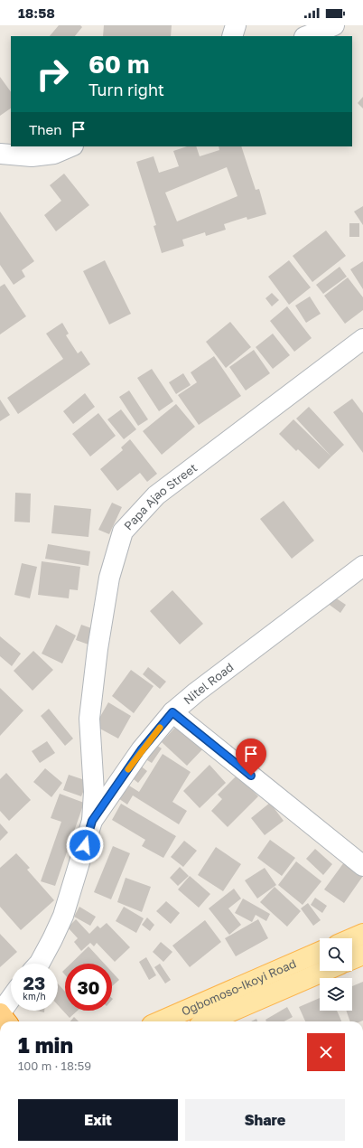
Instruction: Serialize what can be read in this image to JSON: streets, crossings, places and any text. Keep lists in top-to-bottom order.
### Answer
{
  "streets": {
    "main road": ["Ogbomoso-Ikoyi Road"],
    "street": ["Papa Ajao Street", "Nitel Road"]
  },
  "crossings": [
    ["Papa Ajao Street", "Nitel Road"]
  ],
  "page": {
    "status": "18:58",
    "turn": ["60 m", "Turn right"],
    "then": "Then",
    "speed": "23 km/h",
    "limit": "30",
    "heading": ["1 min", "100 m · 18:59"],
    "buttons": ["Exit", "Share"]
  }
}
